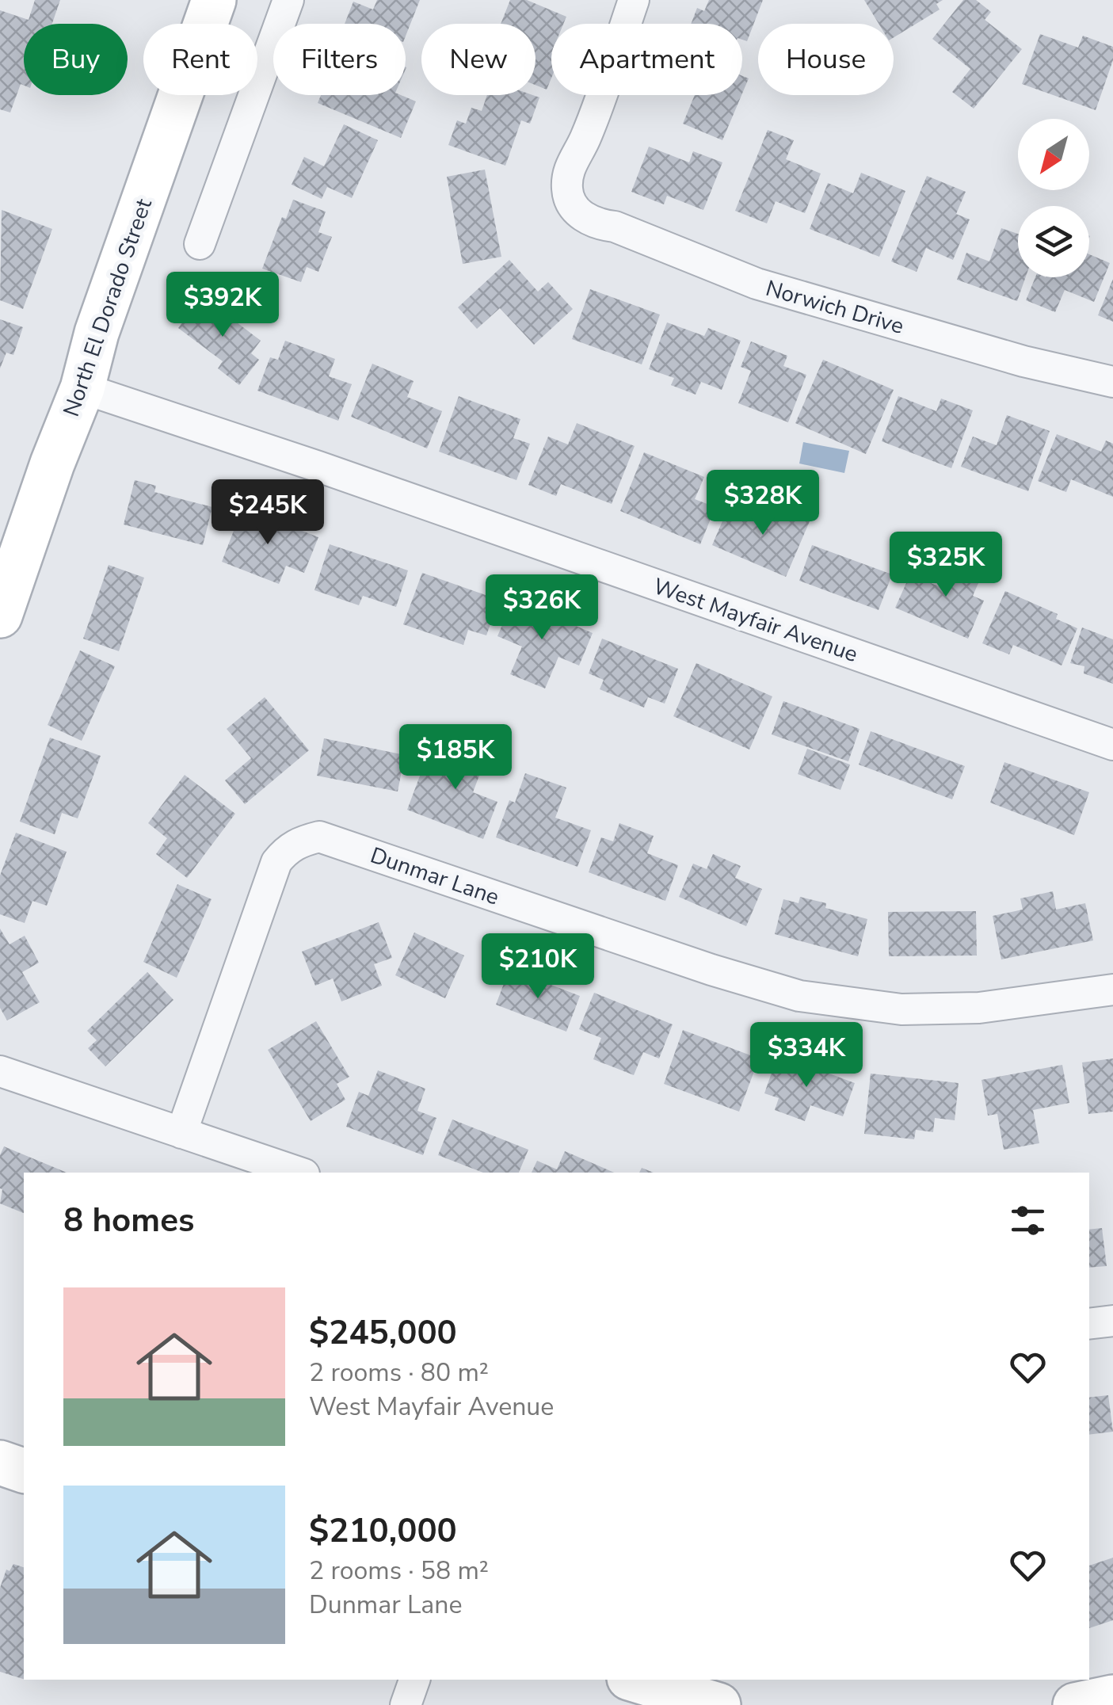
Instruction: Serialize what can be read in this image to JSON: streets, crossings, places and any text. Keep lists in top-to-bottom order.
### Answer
{
  "streets": {
    "main road": ["North El Dorado Street"],
    "street": ["Norwich Drive", "West Mayfair Avenue", "Dunmar Lane"]
  },
  "crossings": [
    ["North El Dorado Street", "West Mayfair Avenue"]
  ],
  "north": "bottom left",
  "page": {
    "chip": [
      "Buy",
      "Rent",
      "Filters",
      "New",
      "Apartment",
      "House"
    ],
    "price": [
      "$392K",
      "$328K",
      "$245K",
      "$325K",
      "$326K",
      "$185K",
      "$210K",
      "$334K"
    ],
    "heading": "8 homes",
    "list": [
      {
        "name": "$245,000",
        "note": "2 rooms · 80 m² · West Mayfair Avenue"
      },
      {
        "name": "$210,000",
        "note": "2 rooms · 58 m² · Dunmar Lane"
      }
    ]
  }
}
